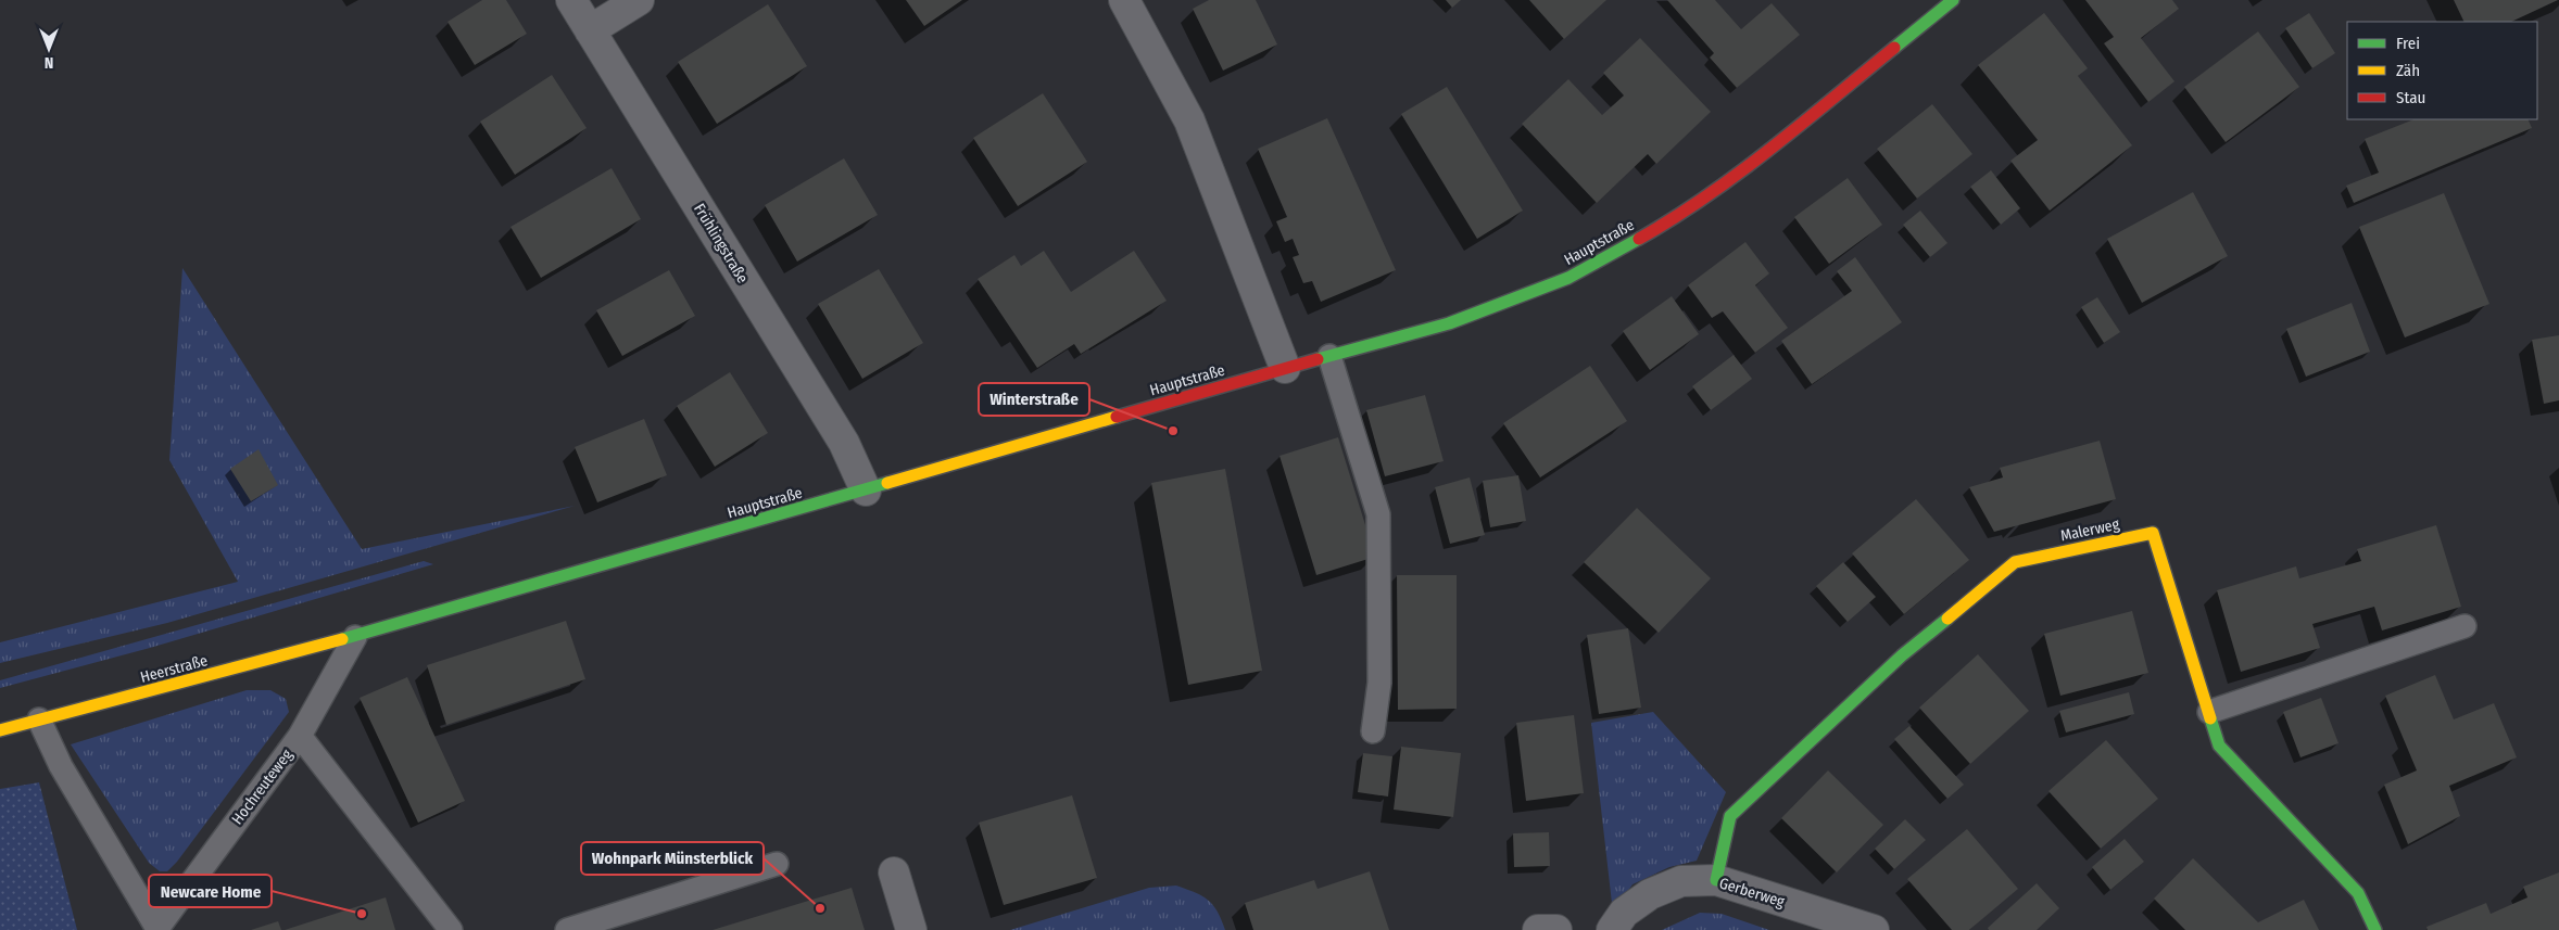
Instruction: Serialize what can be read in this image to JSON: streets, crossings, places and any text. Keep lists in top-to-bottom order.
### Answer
{
  "streets": {
    "street": [
      "Hauptstraße",
      "Frühlingstraße",
      "Malerweg",
      "Heerstraße",
      "Gerberweg"
    ],
    "lane": ["Hochreuteweg"]
  },
  "crossings": [
    ["Hauptstraße", "Frühlingstraße"],
    ["Hauptstraße", "Heerstraße"],
    ["Hauptstraße", "Hochreuteweg"],
    ["Malerweg", "Gerberweg"],
    ["Heerstraße", "Hochreuteweg"]
  ],
  "places": ["Winterstraße", "Wohnpark Münsterblick", "Newcare Home"],
  "legend": ["Frei", "Zäh", "Stau"],
  "north": "bottom"
}
